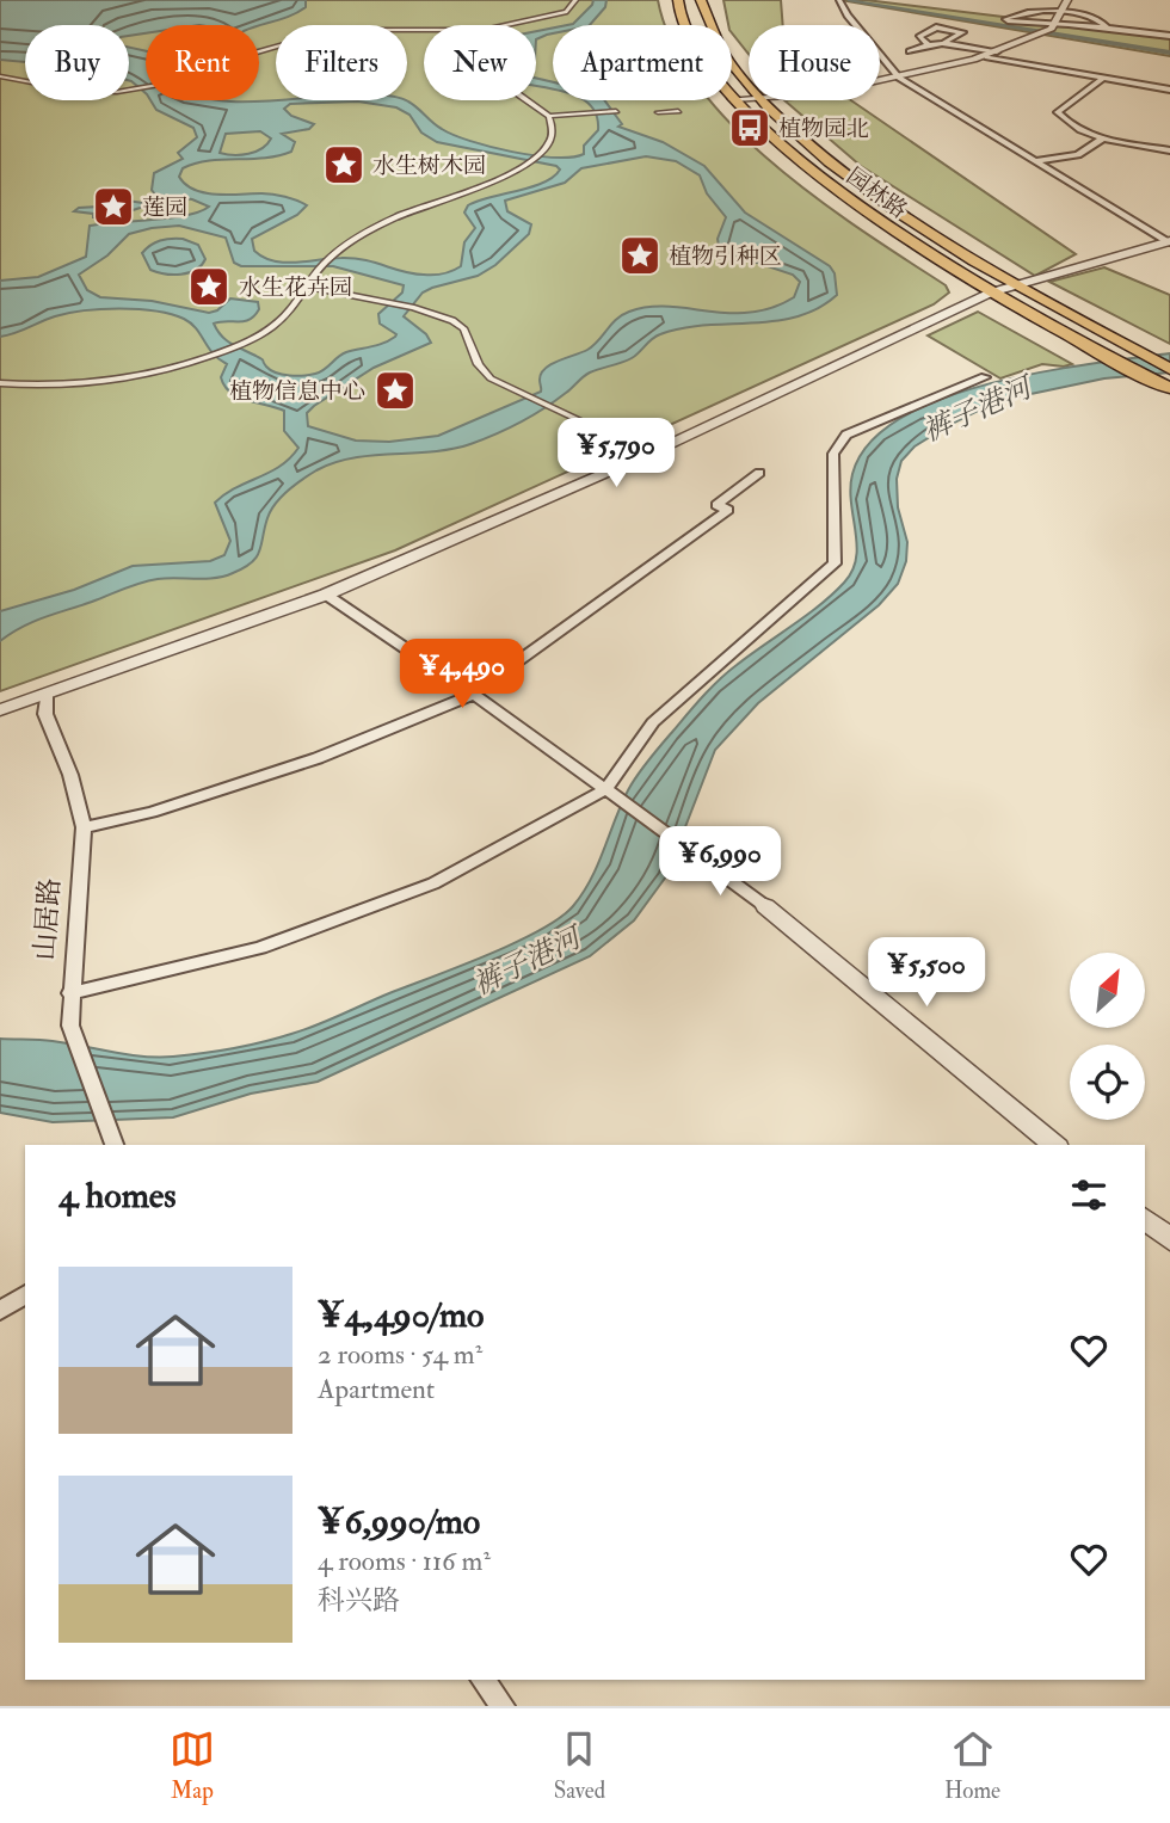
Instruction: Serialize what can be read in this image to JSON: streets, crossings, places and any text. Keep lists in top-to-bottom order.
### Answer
{
  "streets": {
    "main road": ["园林路"],
    "street": ["山居路"]
  },
  "water": ["裤子港河"],
  "places": {
    "bus stop": ["植物园北"],
    "place": [
      "水生树木园",
      "莲园",
      "植物引种区",
      "水生花卉园",
      "植物信息中心"
    ]
  },
  "north": "top right",
  "page": {
    "chip": [
      "Buy",
      "Rent",
      "Filters",
      "New",
      "Apartment",
      "House"
    ],
    "price": [
      "¥5,790",
      "¥4,490",
      "¥6,990",
      "¥5,500"
    ],
    "heading": "4 homes",
    "list": [
      {
        "name": "¥4,490/mo",
        "note": "2 rooms · 54 m² · Apartment"
      },
      {
        "name": "¥6,990/mo",
        "note": "4 rooms · 116 m² · 科兴路"
      }
    ],
    "tabs": ["Map", "Saved", "Home"]
  }
}
